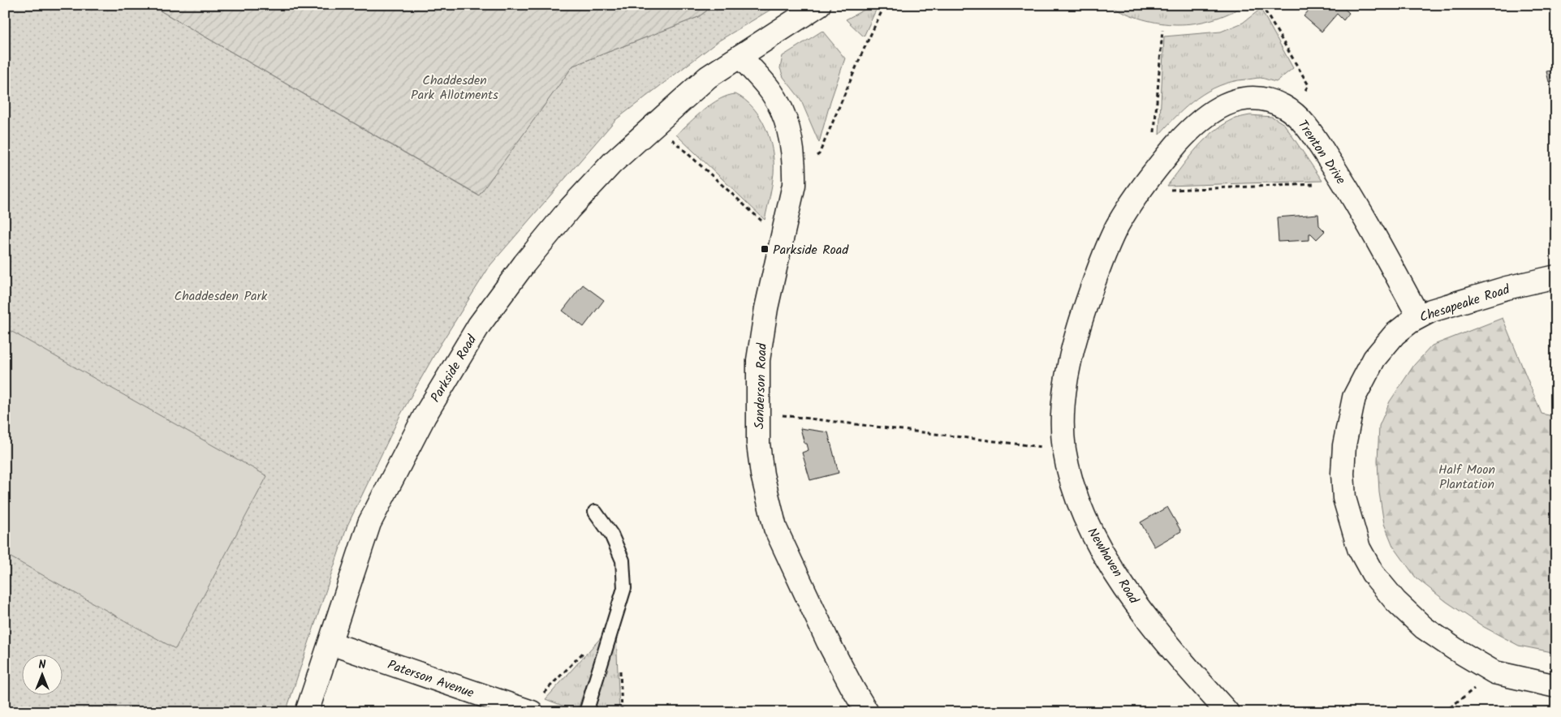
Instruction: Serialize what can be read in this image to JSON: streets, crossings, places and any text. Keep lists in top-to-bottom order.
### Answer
{
  "streets": {
    "street": [
      "Trenton Drive",
      "Chesapeake Road",
      "Parkside Road",
      "Sanderson Road",
      "Newhaven Road",
      "Paterson Avenue"
    ]
  },
  "crossings": [
    ["Trenton Drive", "Chesapeake Road"],
    ["Trenton Drive", "Newhaven Road"],
    ["Parkside Road", "Sanderson Road"],
    ["Parkside Road", "Paterson Avenue"]
  ],
  "parks": ["Chaddesden Park Allotments", "Chaddesden Park", "Half Moon Plantation"],
  "places": {
    "transit": ["Parkside Road"]
  },
  "north": "top"
}
